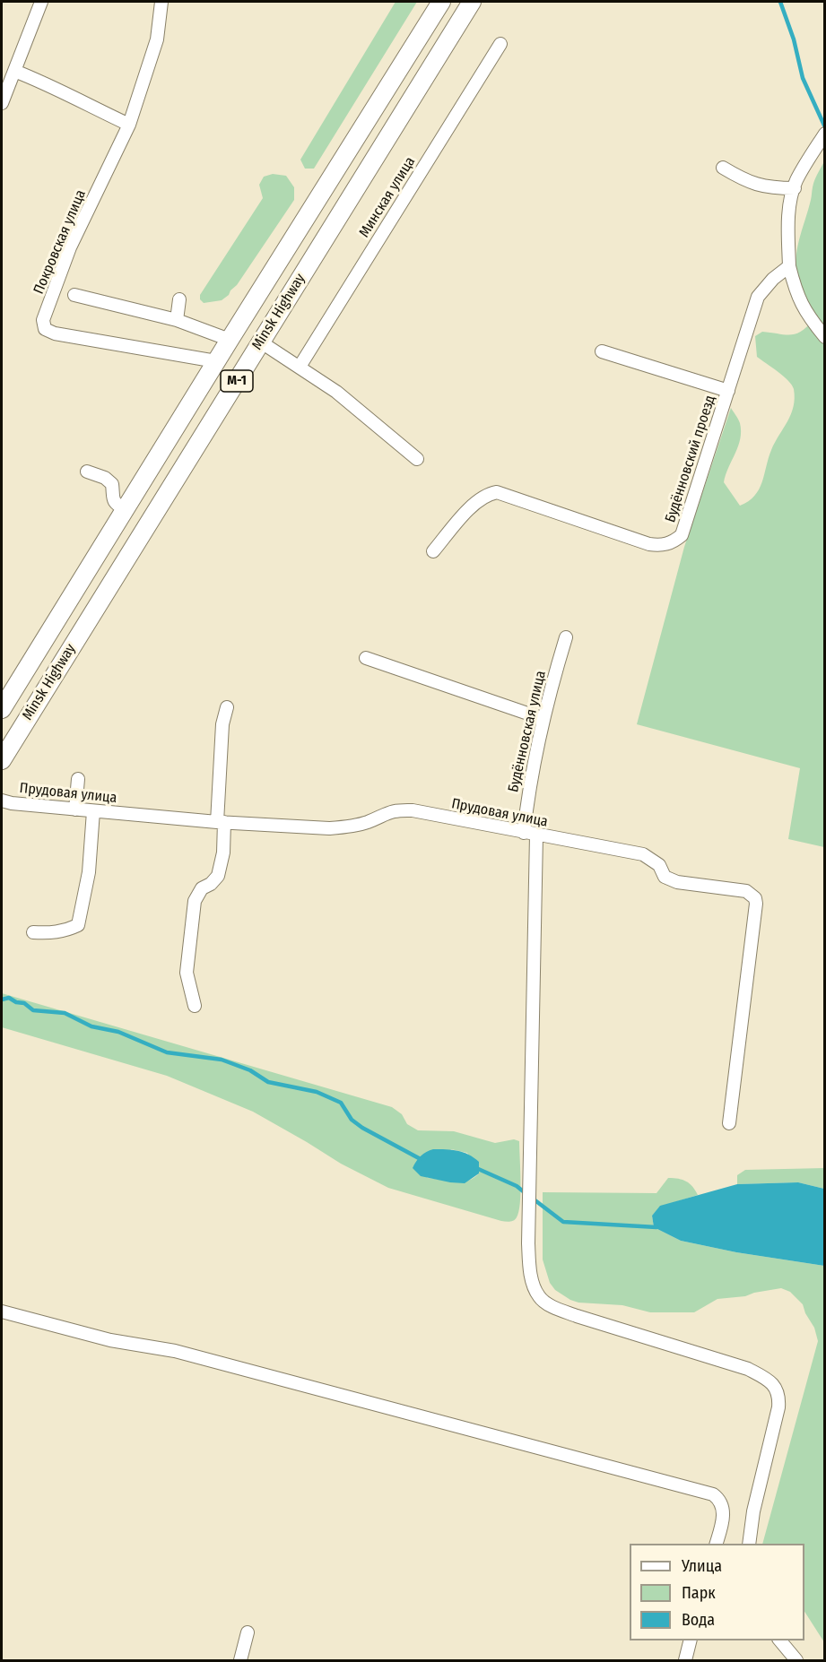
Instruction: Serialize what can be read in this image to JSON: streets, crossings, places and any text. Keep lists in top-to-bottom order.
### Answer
{
  "streets": {
    "highway": ["Minsk Highway", "М-1"],
    "street": [
      "Минская улица",
      "Покровская улица",
      "Будённовский проезд",
      "Будённовская улица",
      "Прудовая улица"
    ]
  },
  "crossings": [
    ["Покровская улица", "Minsk Highway"],
    ["Будённовская улица", "Прудовая улица"]
  ],
  "legend": ["Улица", "Парк", "Вода"]
}
